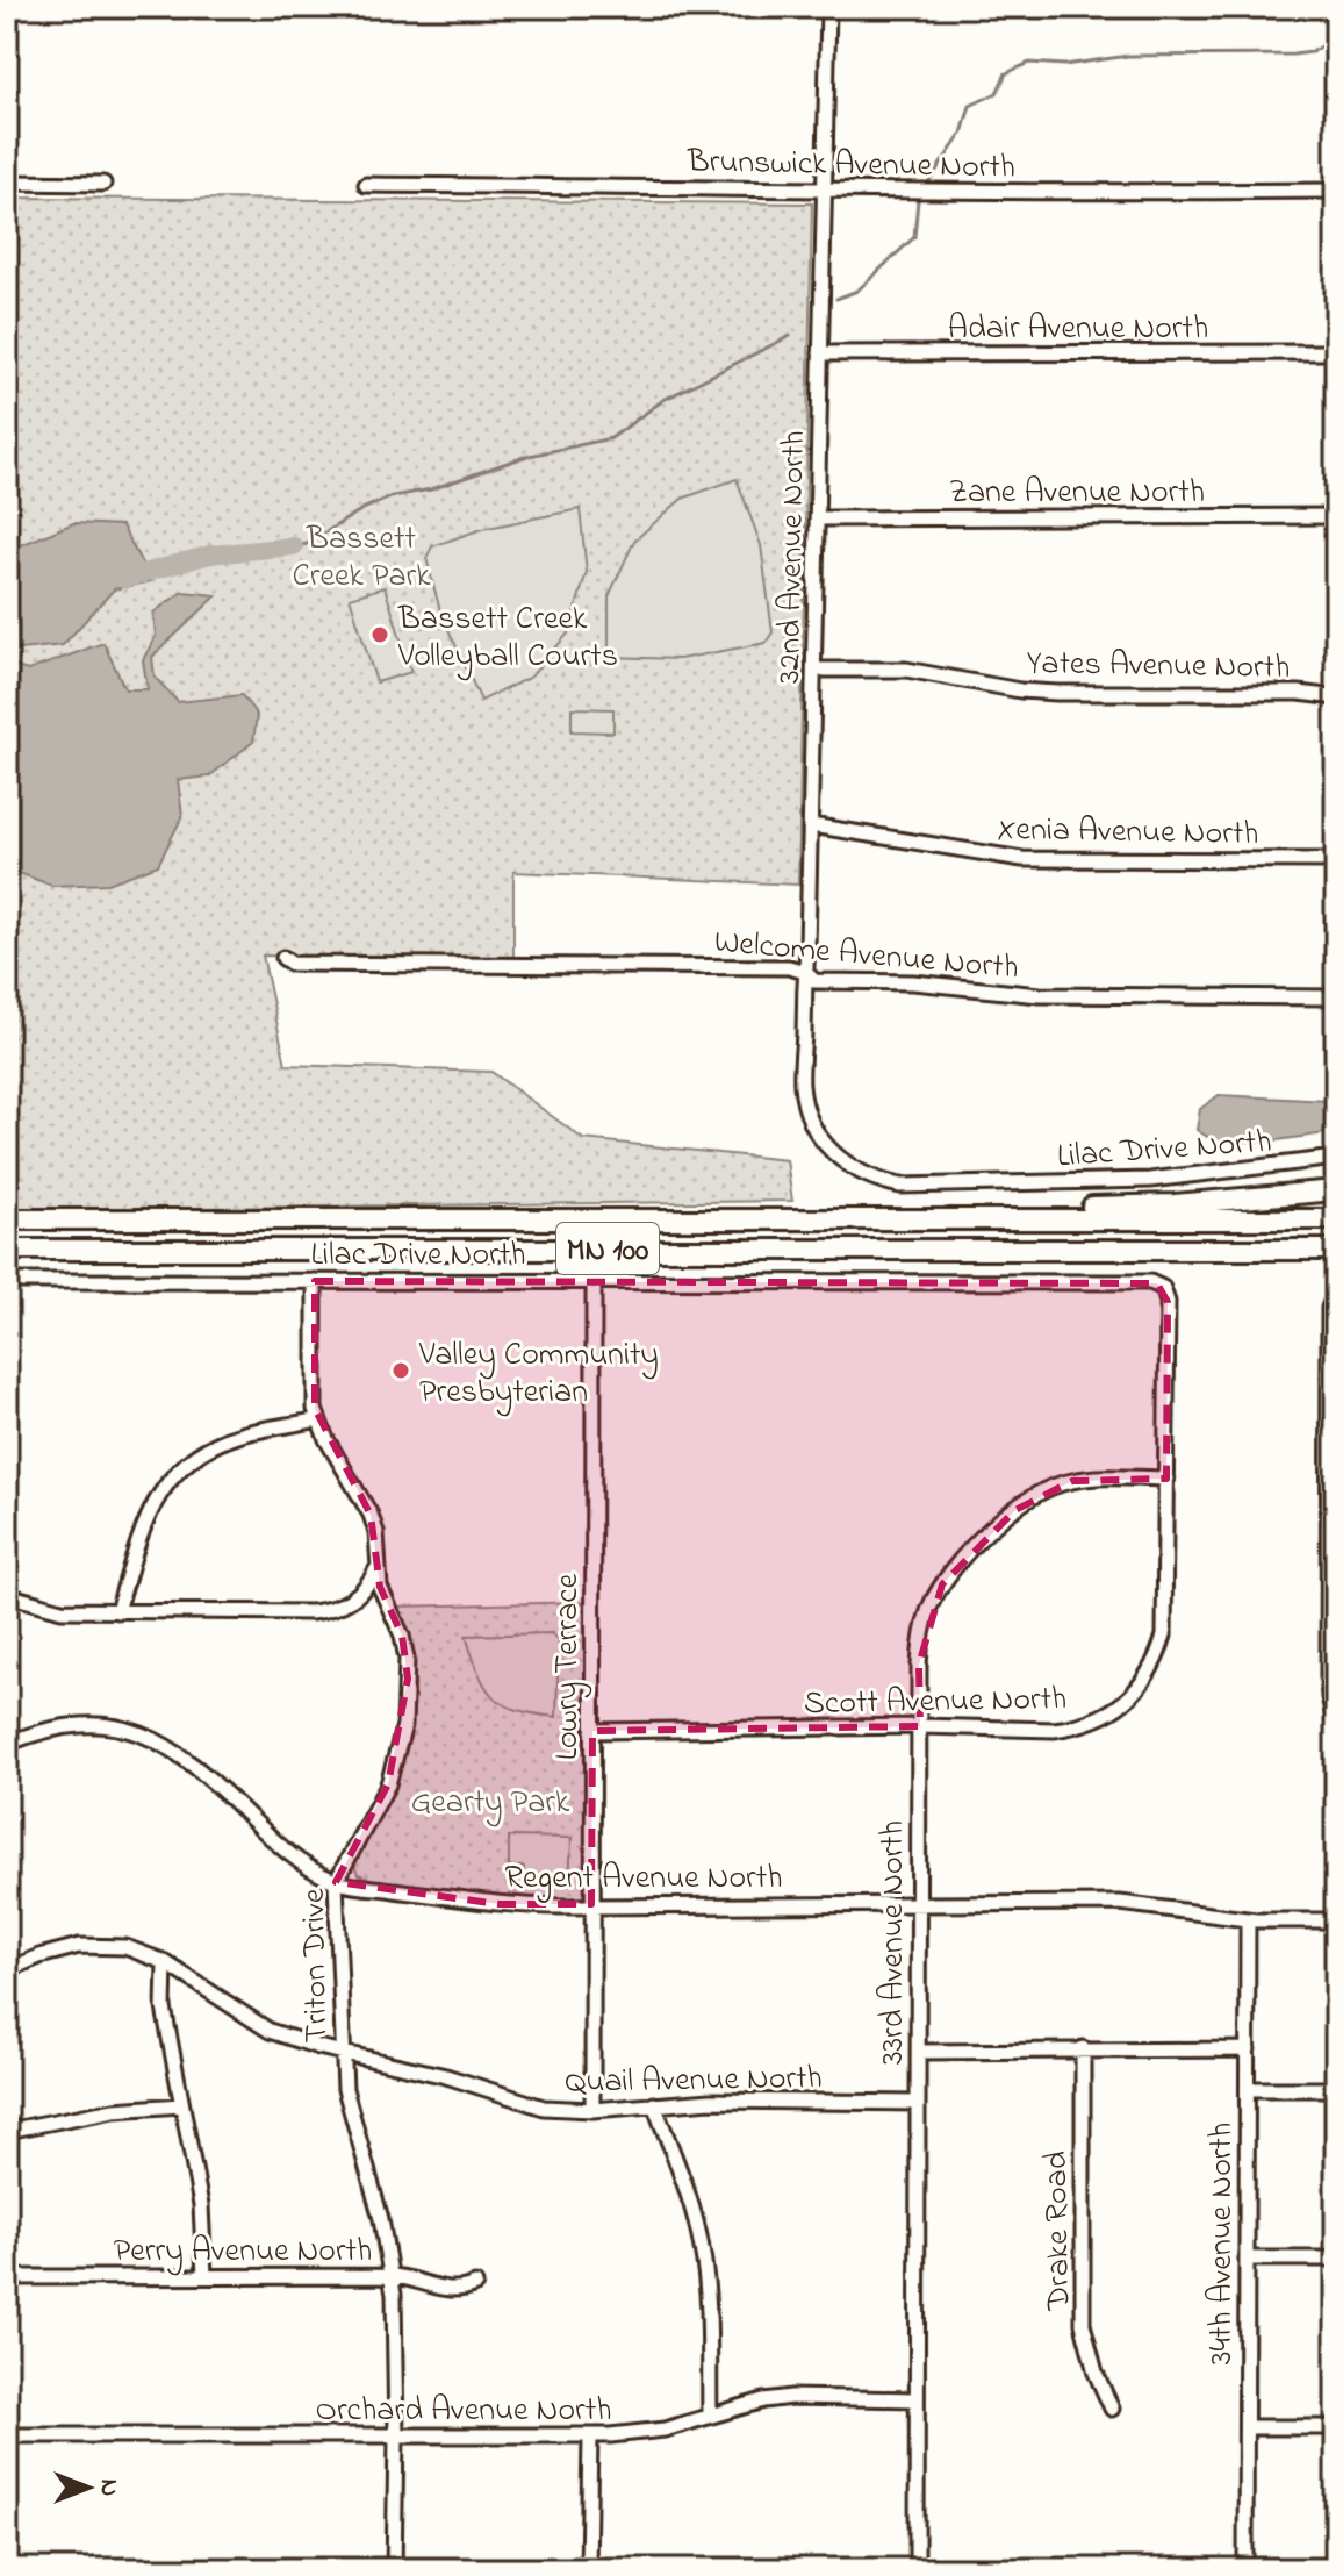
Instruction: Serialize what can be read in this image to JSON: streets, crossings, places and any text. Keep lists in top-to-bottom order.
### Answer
{
  "streets": {
    "highway": ["MN 100"],
    "street": [
      "Brunswick Avenue North",
      "Adair Avenue North",
      "Zane Avenue North",
      "32nd Avenue North",
      "Yates Avenue North",
      "Xenia Avenue North",
      "Welcome Avenue North",
      "Lilac Drive North",
      "Lowry Terrace",
      "Scott Avenue North",
      "Regent Avenue North",
      "33rd Avenue North",
      "Triton Drive",
      "Quail Avenue North",
      "Drake Road",
      "34th Avenue North",
      "Perry Avenue North",
      "Orchard Avenue North"
    ]
  },
  "crossings": [
    ["Brunswick Avenue North", "32nd Avenue North"],
    ["Adair Avenue North", "32nd Avenue North"],
    ["Zane Avenue North", "32nd Avenue North"],
    ["32nd Avenue North", "Yates Avenue North"],
    ["32nd Avenue North", "Xenia Avenue North"],
    ["32nd Avenue North", "Welcome Avenue North"],
    ["32nd Avenue North", "Lilac Drive North"],
    ["Lilac Drive North", "Lowry Terrace"],
    ["Lilac Drive North", "Scott Avenue North"],
    ["Lilac Drive North", "Triton Drive"],
    ["Lowry Terrace", "Scott Avenue North"],
    ["Lowry Terrace", "Regent Avenue North"],
    ["Lowry Terrace", "Quail Avenue North"],
    ["Scott Avenue North", "33rd Avenue North"],
    ["Regent Avenue North", "33rd Avenue North"],
    ["Regent Avenue North", "Triton Drive"],
    ["Regent Avenue North", "34th Avenue North"],
    ["33rd Avenue North", "Quail Avenue North"],
    ["33rd Avenue North", "Orchard Avenue North"],
    ["Triton Drive", "Quail Avenue North"],
    ["Triton Drive", "Perry Avenue North"],
    ["Triton Drive", "Orchard Avenue North"]
  ],
  "parks": ["Bassett Creek Park", "Gearty Park"],
  "places": ["Bassett Creek Volleyball Courts", "Valley Community Presbyterian"],
  "north": "right"
}
